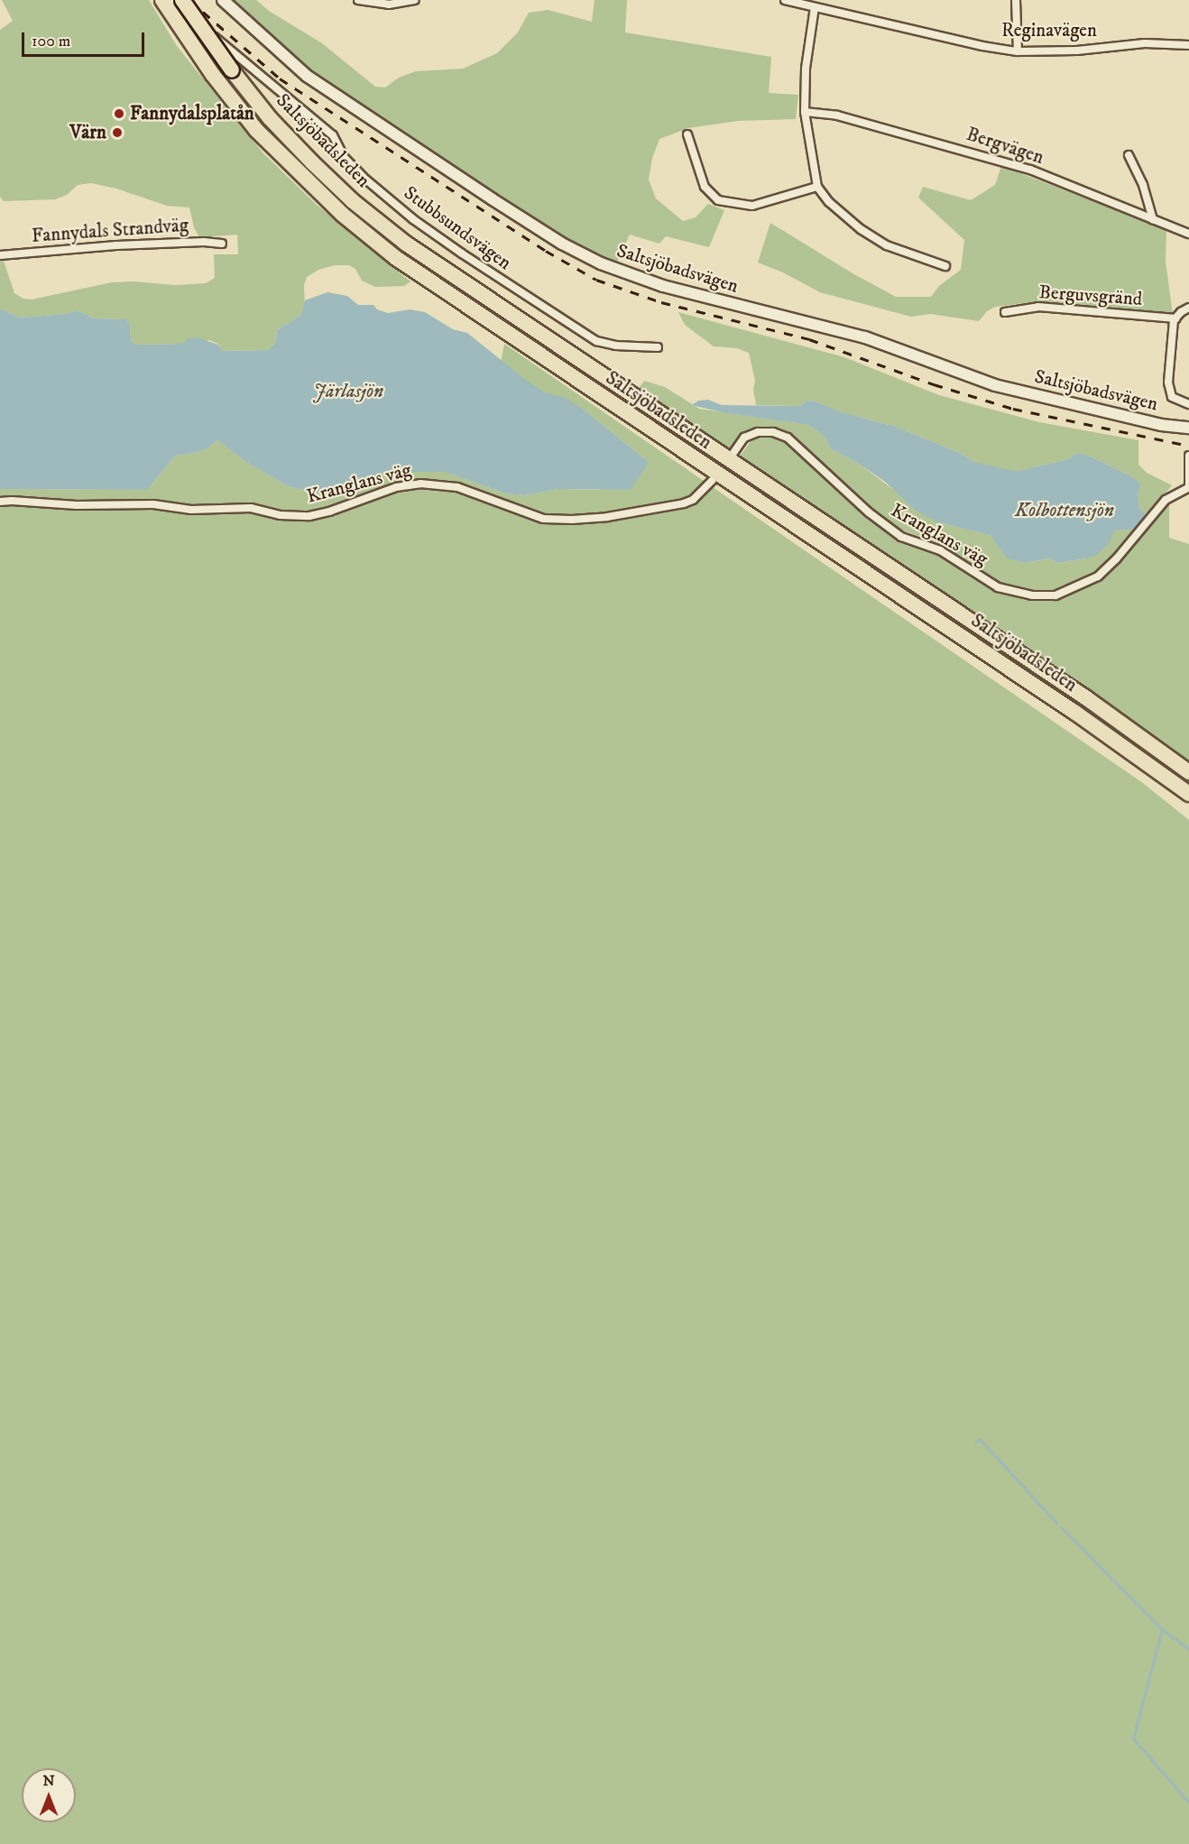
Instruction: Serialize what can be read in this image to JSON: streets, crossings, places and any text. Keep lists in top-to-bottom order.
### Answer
{
  "streets": {
    "highway": ["Saltsjöbadsleden"],
    "street": [
      "Reginavägen",
      "Bergvägen",
      "Stubbsundsvägen",
      "Fannydals Strandväg",
      "Saltsjöbadsvägen",
      "Berguvsgränd",
      "Kranglans väg"
    ]
  },
  "water": ["Järlasjön", "Kolbottensjön"],
  "places": ["Fannydalsplatån", "Värn"],
  "scale_bar": "100 m",
  "north": "top"
}
